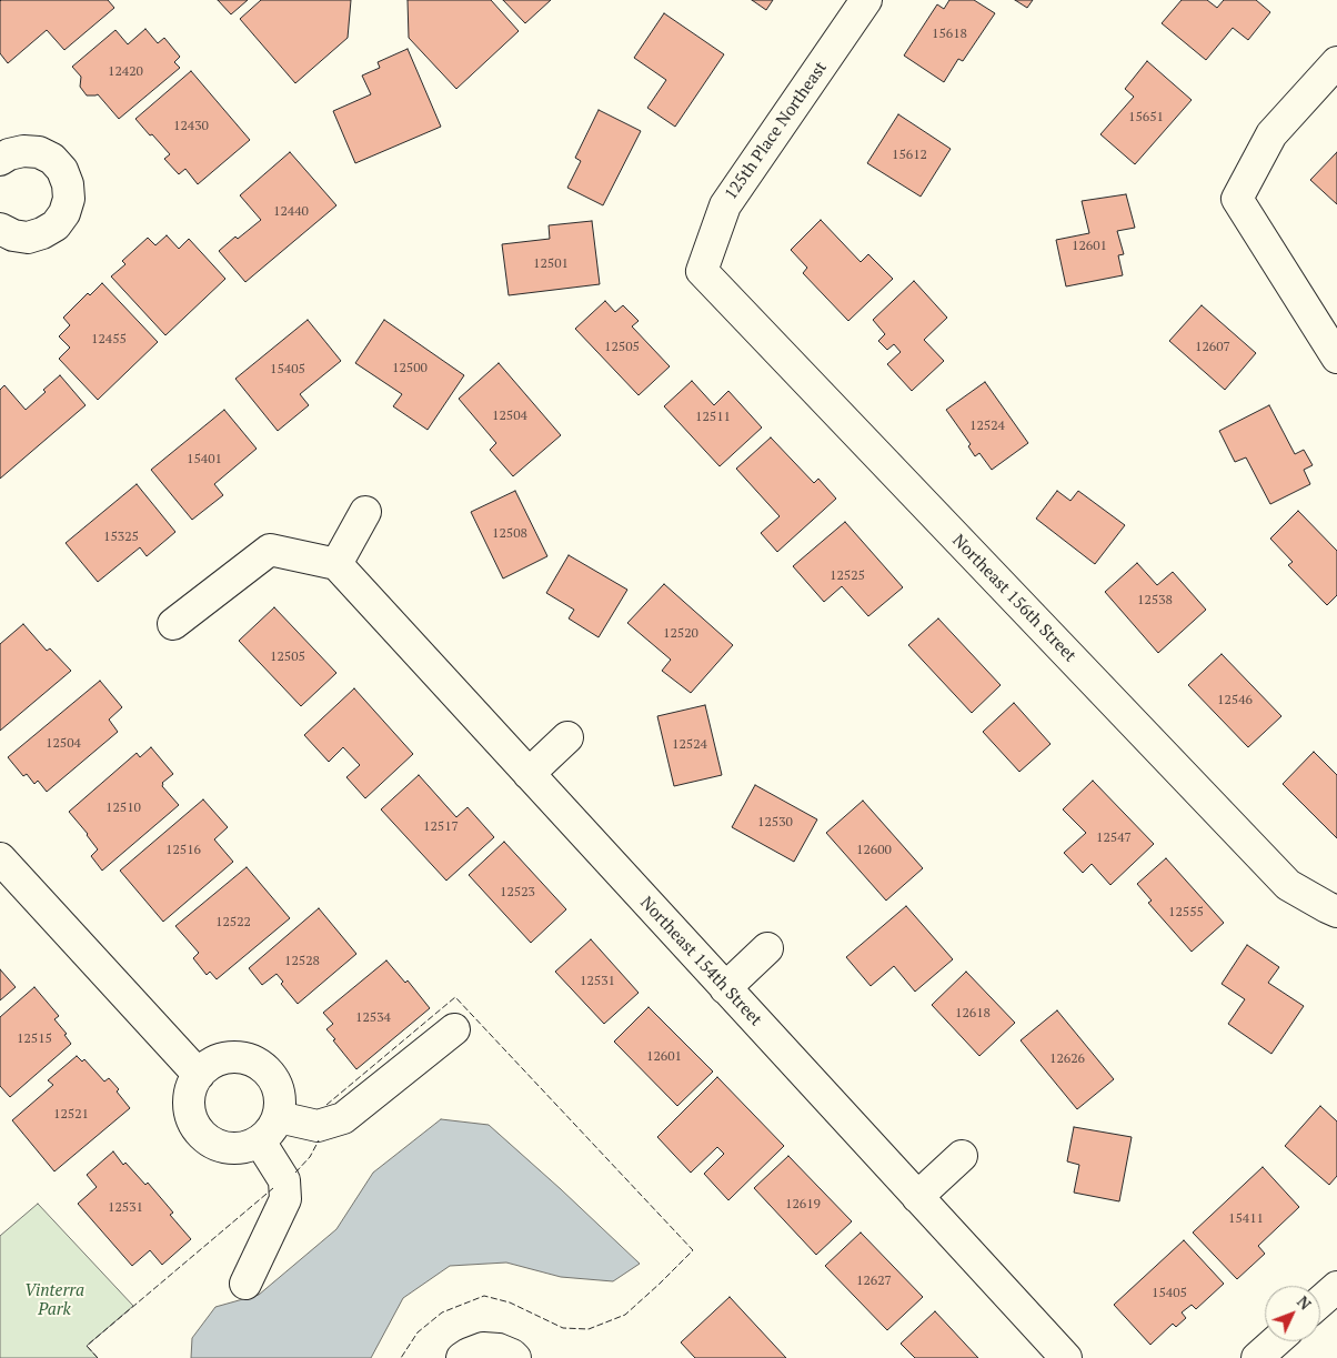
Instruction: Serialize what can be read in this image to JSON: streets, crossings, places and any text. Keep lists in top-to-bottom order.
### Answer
{
  "streets": {
    "street": ["125th Place Northeast", "Northeast 156th Street", "Northeast 154th Street"]
  },
  "crossings": [
    ["125th Place Northeast", "Northeast 156th Street"]
  ],
  "parks": ["Vinterra Park"],
  "house_numbers": [
    "15618",
    "12420",
    "15651",
    "12430",
    "15612",
    "12440",
    "12601",
    "12501",
    "12455",
    "12505",
    "12607",
    "12500",
    "15405",
    "12504",
    "12511",
    "12524",
    "15401",
    "12508",
    "15325",
    "12525",
    "12538",
    "12520",
    "12505",
    "12546",
    "12504",
    "12524",
    "12510",
    "12530",
    "12517",
    "12547",
    "12516",
    "12600",
    "12523",
    "12555",
    "12522",
    "12528",
    "12531",
    "12618",
    "12534",
    "12515",
    "12601",
    "12626",
    "12521",
    "12619",
    "12531",
    "15411",
    "12627",
    "15405"
  ],
  "north": "top right"
}
